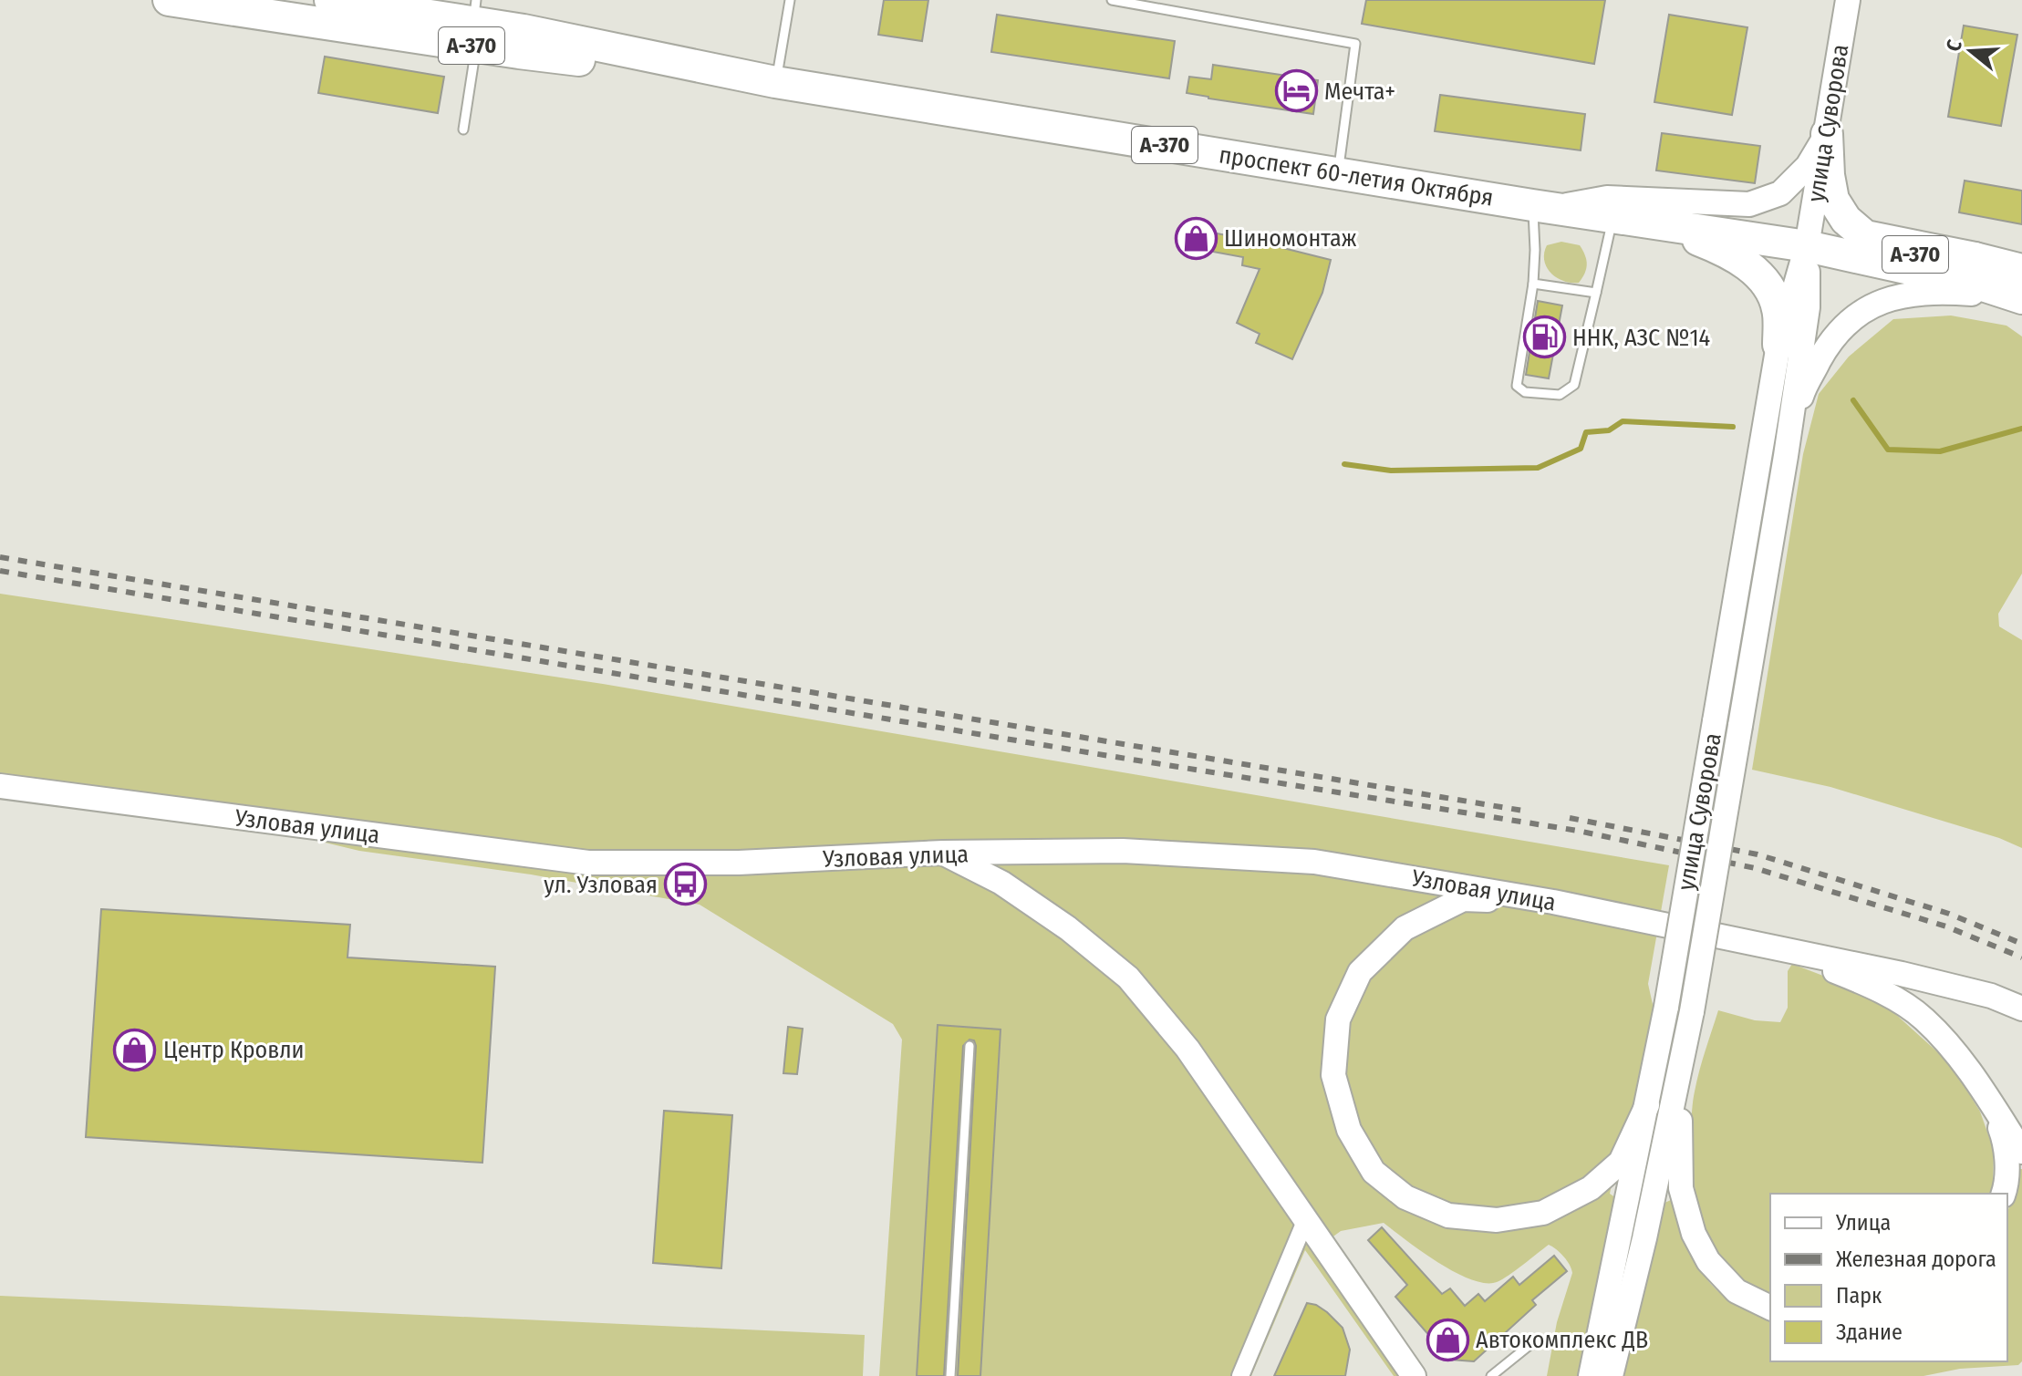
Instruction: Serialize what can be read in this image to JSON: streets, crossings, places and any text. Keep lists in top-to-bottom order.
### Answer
{
  "streets": {
    "highway": ["А-370", "проспект 60-летия Октября"],
    "street": ["улица Суворова", "Узловая улица"]
  },
  "crossings": [
    ["А-370", "улица Суворова"],
    ["А-370", "проспект 60-летия Октября"],
    ["улица Суворова", "проспект 60-летия Октября"]
  ],
  "places": {
    "hotel": ["Мечта+"],
    "shop": ["Шиномонтаж", "Центр Кровли", "Автокомплекс ДВ"],
    "fuel station": ["ННК, АЗС №14"],
    "bus stop": ["ул. Узловая"]
  },
  "legend": [
    "Улица",
    "Железная дорога",
    "Парк",
    "Здание"
  ],
  "north": "left"
}
